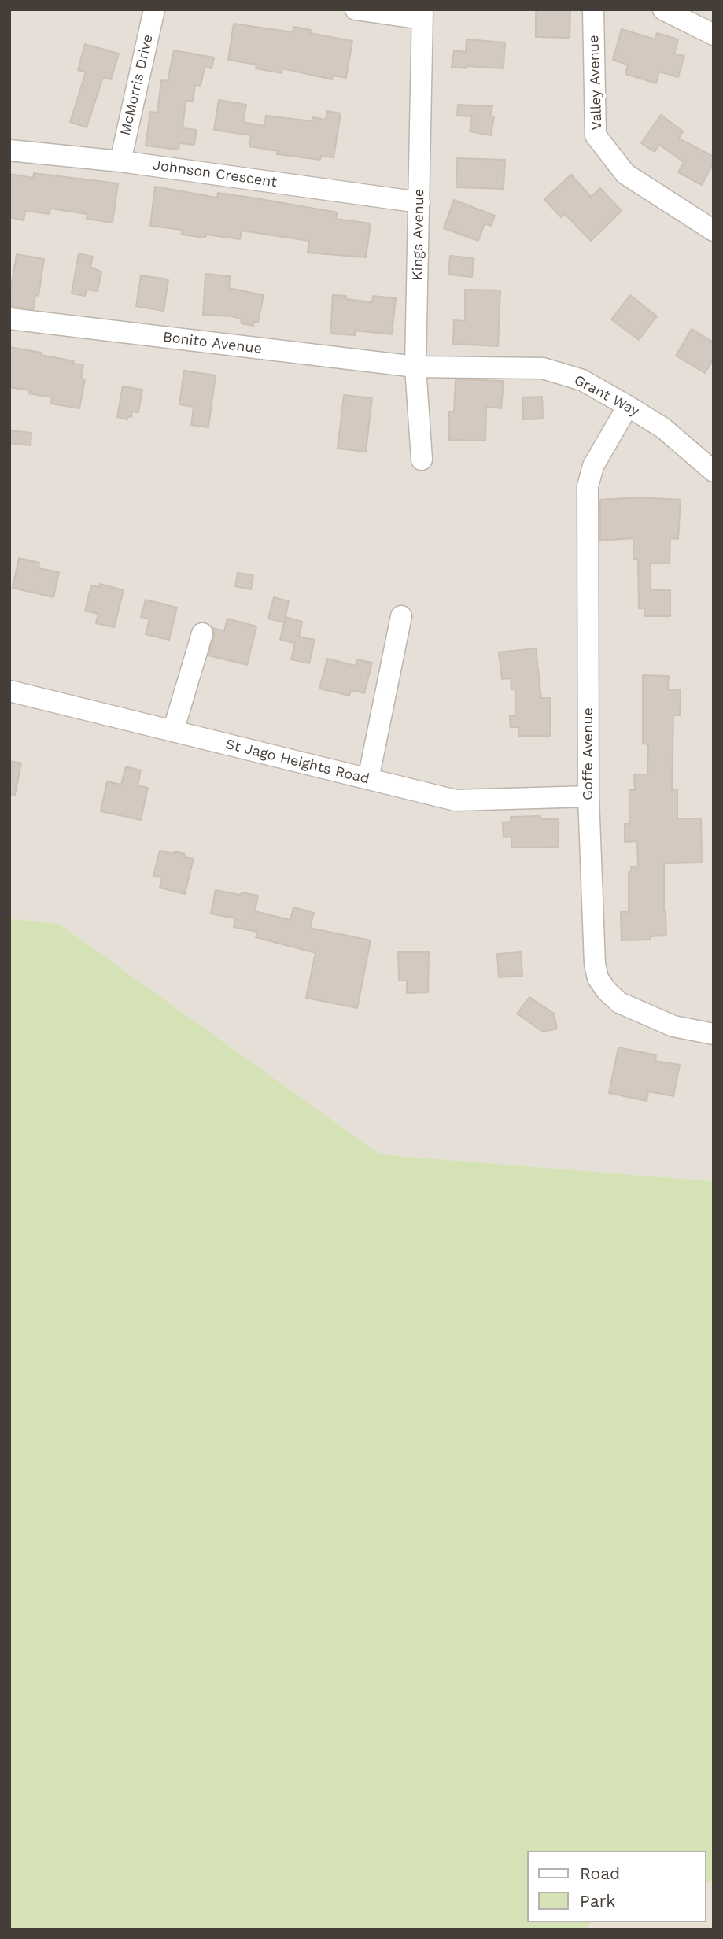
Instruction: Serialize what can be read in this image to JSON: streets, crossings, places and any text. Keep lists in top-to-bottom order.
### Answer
{
  "streets": {
    "street": [
      "Valley Avenue",
      "McMorris Drive",
      "Johnson Crescent",
      "Kings Avenue",
      "Bonito Avenue",
      "Grant Way",
      "Goffe Avenue",
      "St Jago Heights Road"
    ]
  },
  "crossings": [
    ["McMorris Drive", "Johnson Crescent"],
    ["Johnson Crescent", "Kings Avenue"],
    ["Kings Avenue", "Bonito Avenue"],
    ["Kings Avenue", "Grant Way"],
    ["Bonito Avenue", "Grant Way"],
    ["Grant Way", "Goffe Avenue"],
    ["Goffe Avenue", "St Jago Heights Road"]
  ],
  "legend": ["Road", "Park"]
}
